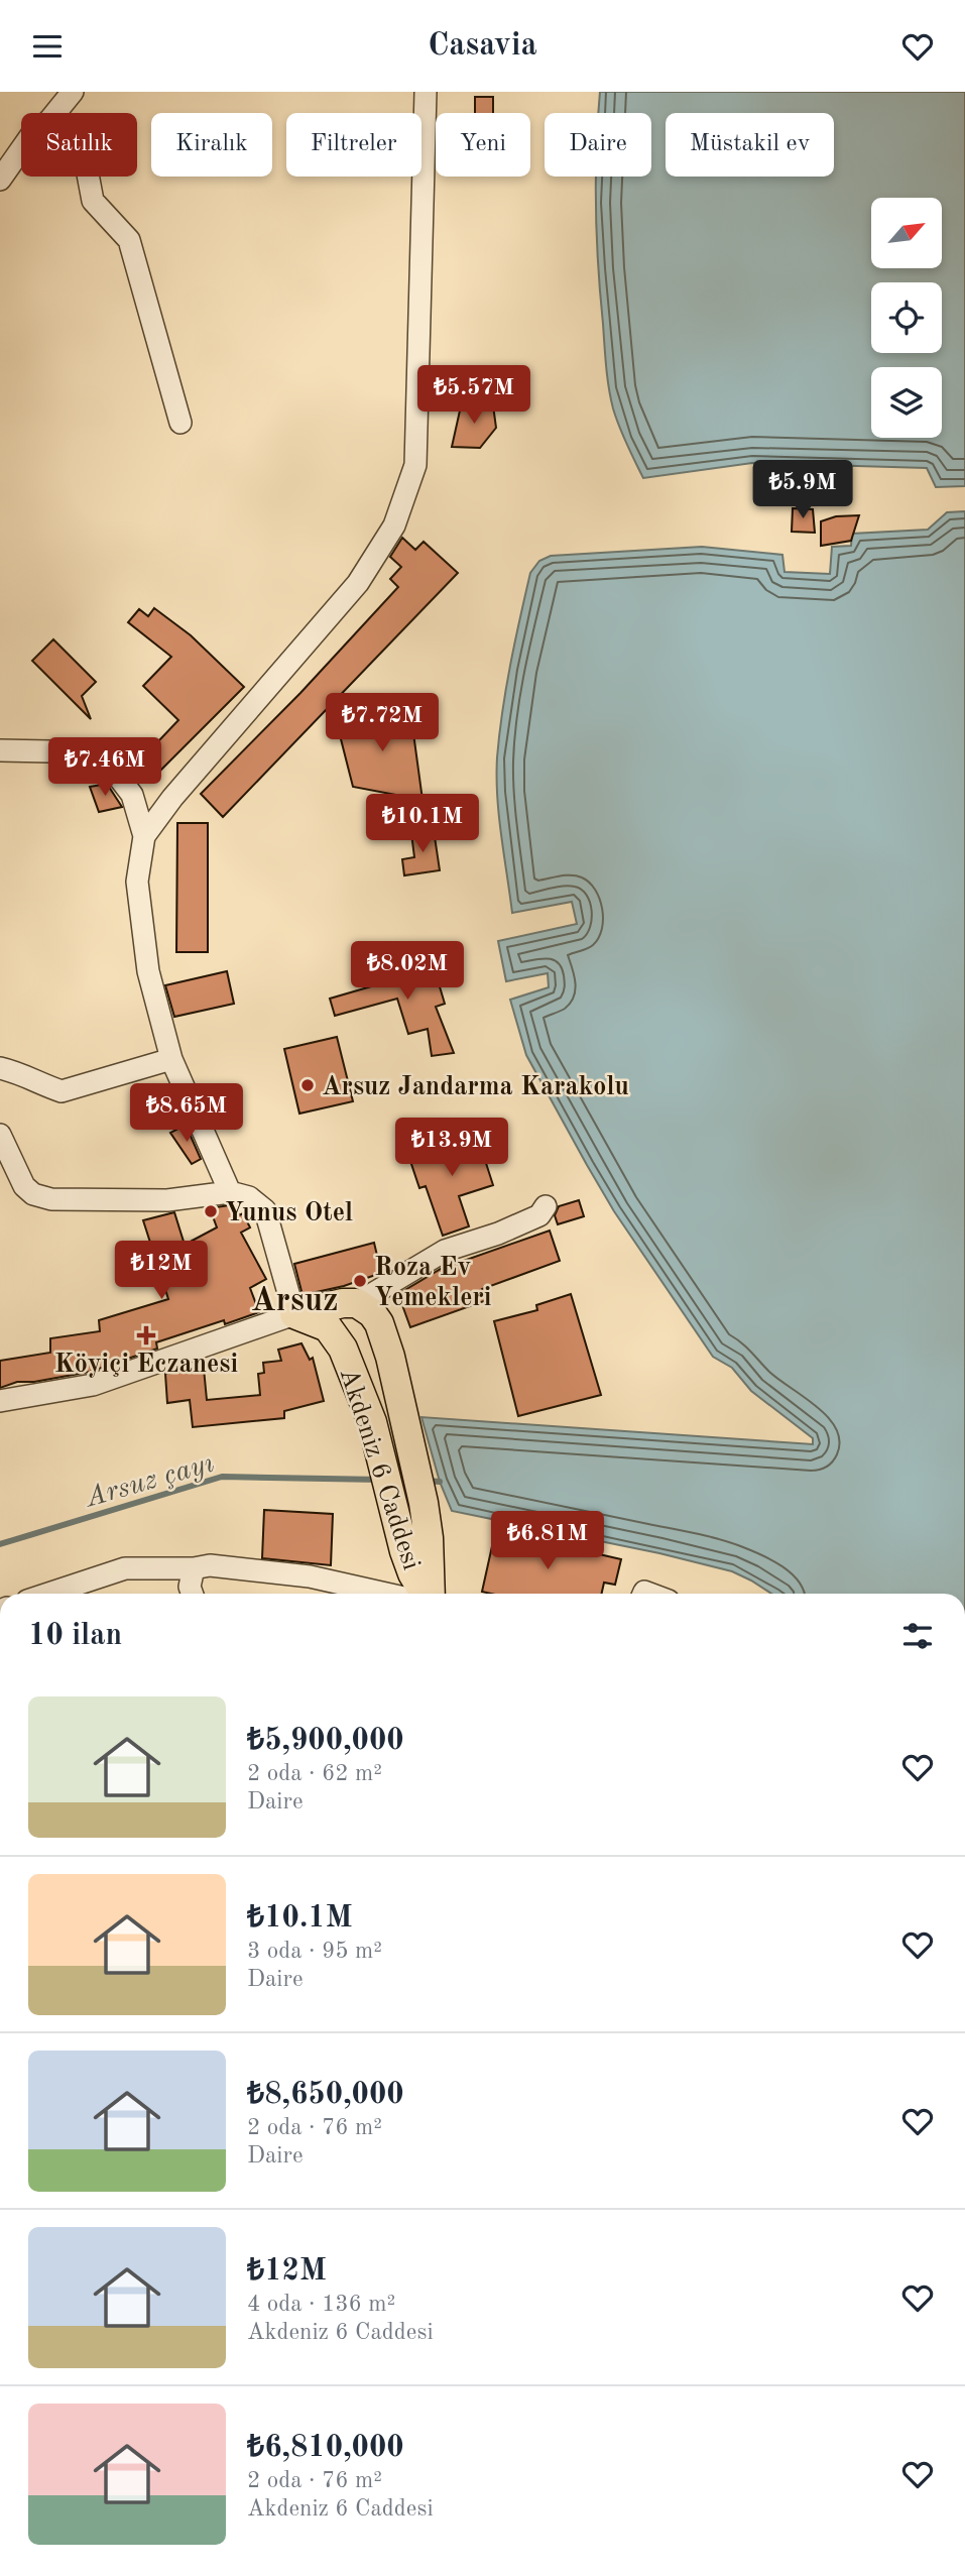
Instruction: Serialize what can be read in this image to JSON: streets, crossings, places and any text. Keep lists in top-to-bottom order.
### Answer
{
  "streets": {
    "main road": ["Akdeniz 6 Caddesi"]
  },
  "districts": ["Arsuz"],
  "water": ["Arsuz çayı"],
  "places": {
    "other": ["Arsuz Jandarma Karakolu", "Yunus Otel", "Roza Ev Yemekleri"],
    "health": ["Köyiçi Eczanesi"]
  },
  "north": "top right",
  "page": {
    "header": "Casavia",
    "chip": [
      "Satılık",
      "Kiralık",
      "Filtreler",
      "Yeni",
      "Daire",
      "Müstakil ev"
    ],
    "price": [
      "₺5.57M",
      "₺5.9M",
      "₺7.72M",
      "₺7.46M",
      "₺10.1M",
      "₺8.02M",
      "₺8.65M",
      "₺13.9M",
      "₺12M",
      "₺6.81M"
    ],
    "heading": "10 ilan",
    "list": [
      {
        "name": "₺5,900,000",
        "note": "2 oda · 62 m² · Daire"
      },
      {
        "name": "₺10.1M",
        "note": "3 oda · 95 m² · Daire"
      },
      {
        "name": "₺8,650,000",
        "note": "2 oda · 76 m² · Daire"
      },
      {
        "name": "₺12M",
        "note": "4 oda · 136 m² · Akdeniz 6 Caddesi"
      },
      {
        "name": "₺6,810,000",
        "note": "2 oda · 76 m² · Akdeniz 6 Caddesi"
      }
    ]
  }
}
